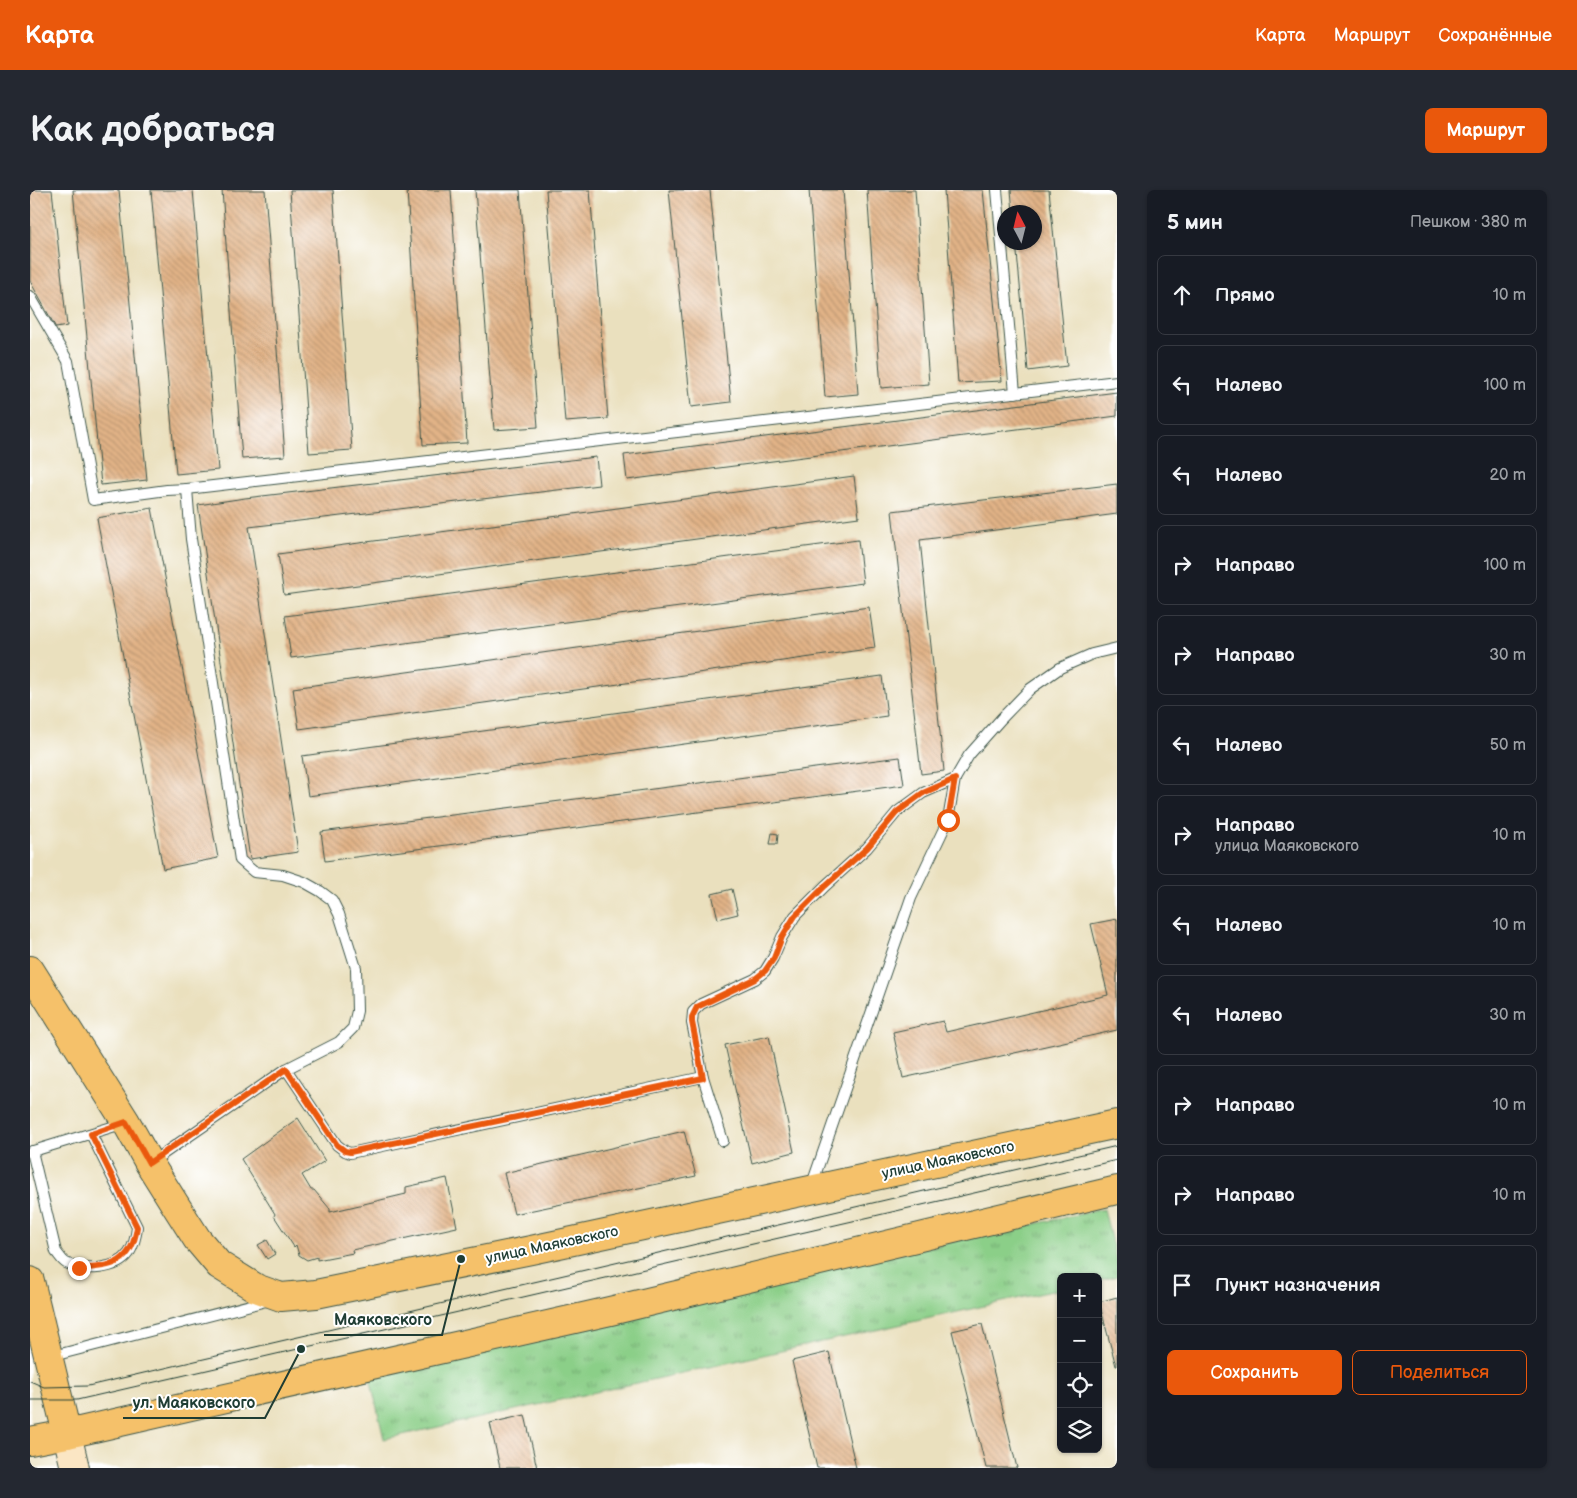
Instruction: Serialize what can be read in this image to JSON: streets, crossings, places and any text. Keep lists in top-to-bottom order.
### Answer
{
  "streets": {
    "main road": ["улица Маяковского"]
  },
  "places": ["Маяковского", "ул. Маяковского"],
  "north": "top",
  "page": {
    "header": "Карта",
    "nav": ["Карта", "Маршрут", "Сохранённые"],
    "buttons": [
      "Маршрут",
      ["Сохранить", "Поделиться"]
    ],
    "title": "Как добраться",
    "heading": ["5 мин", "Пешком · 380 m"],
    "list": [
      ["Прямо", "10 m"],
      ["Налево", "100 m"],
      ["Налево", "20 m"],
      ["Направо", "100 m"],
      ["Направо", "30 m"],
      ["Налево", "50 m"],
      ["Направо", "улица Маяковского", "10 m"],
      ["Налево", "10 m"],
      ["Налево", "30 m"],
      ["Направо", "10 m"],
      ["Направо", "10 m"],
      "Пункт назначения"
    ],
    "map_buttons": ["+", "−"]
  }
}
